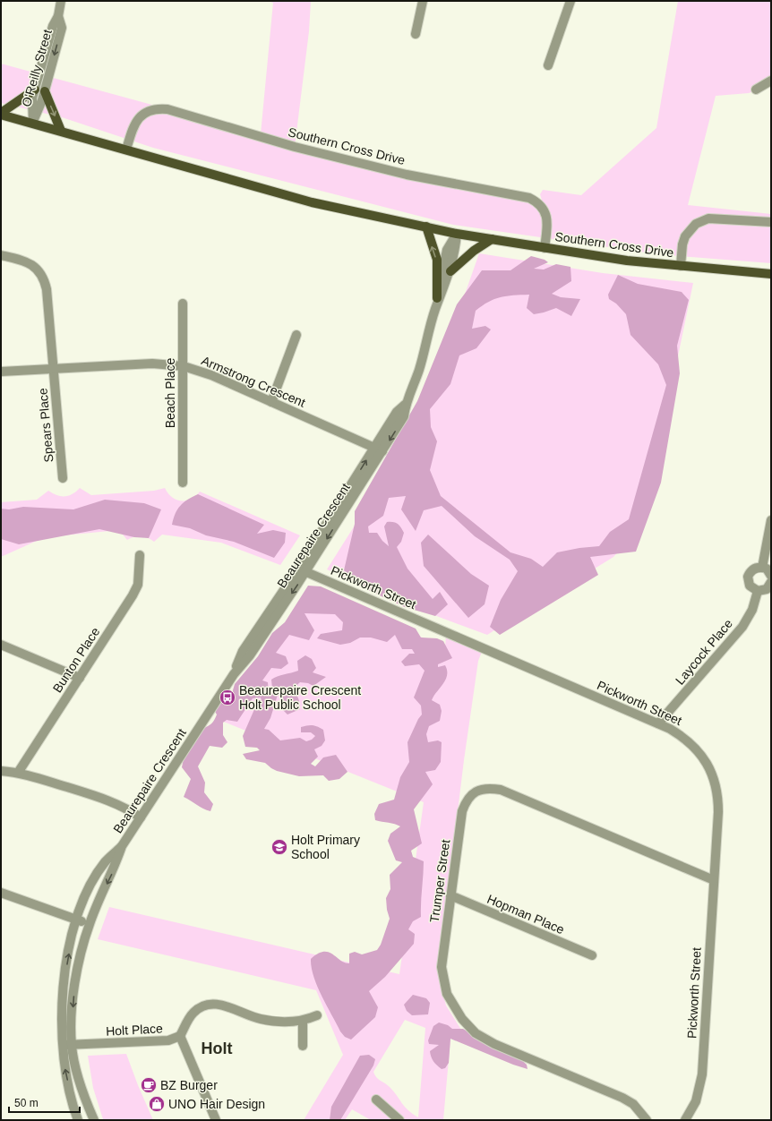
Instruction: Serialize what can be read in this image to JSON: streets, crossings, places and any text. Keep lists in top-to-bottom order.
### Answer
{
  "streets": {
    "main road": ["Southern Cross Drive"],
    "street": [
      "O'Reilly Street",
      "Armstrong Crescent",
      "Beach Place",
      "Spears Place",
      "Beaurepaire Crescent",
      "Pickworth Street",
      "Laycock Place",
      "Bunton Place",
      "Trumper Street",
      "Hopman Place",
      "Holt Place"
    ]
  },
  "crossings": [
    ["O'Reilly Street", "Southern Cross Drive"],
    ["Southern Cross Drive", "Beaurepaire Crescent"],
    ["Armstrong Crescent", "Beach Place"],
    ["Armstrong Crescent", "Spears Place"],
    ["Armstrong Crescent", "Beaurepaire Crescent"],
    ["Beaurepaire Crescent", "Pickworth Street"],
    ["Beaurepaire Crescent", "Holt Place"],
    ["Pickworth Street", "Laycock Place"],
    ["Pickworth Street", "Trumper Street"],
    ["Trumper Street", "Hopman Place"]
  ],
  "districts": ["Holt"],
  "places": {
    "bus stop": ["Beaurepaire Crescent Holt Public School"],
    "school or university": ["Holt Primary School"],
    "cafe": ["BZ Burger"],
    "shop": ["UNO Hair Design"]
  },
  "scale_bar": "50 m"
}
